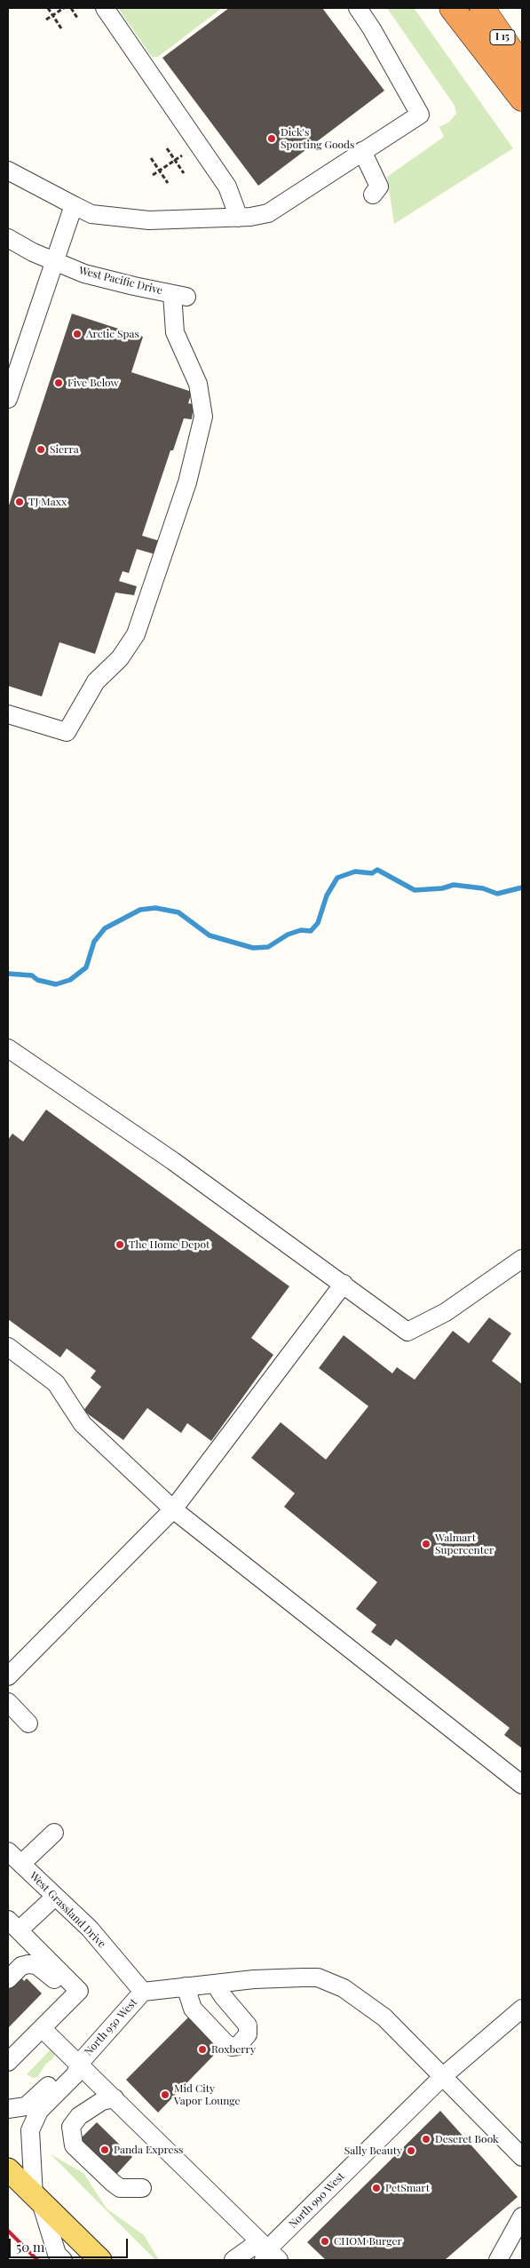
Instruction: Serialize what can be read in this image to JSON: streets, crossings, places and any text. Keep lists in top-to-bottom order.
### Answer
{
  "streets": {
    "highway": ["I 15"],
    "street": [
      "West Pacific Drive",
      "West Grassland Drive",
      "North 950 West",
      "North 990 West"
    ]
  },
  "crossings": [
    ["West Grassland Drive", "North 950 West"]
  ],
  "places": [
    "Dick's Sporting Goods",
    "Arctic Spas",
    "Five Below",
    "Sierra",
    "TJ Maxx",
    "The Home Depot",
    "Walmart Supercenter",
    "Roxberry",
    "Mid City Vapor Lounge",
    "Deseret Book",
    "Panda Express",
    "Sally Beauty",
    "PetSmart",
    "CHOM Burger"
  ],
  "scale_bar": "50 m"
}
